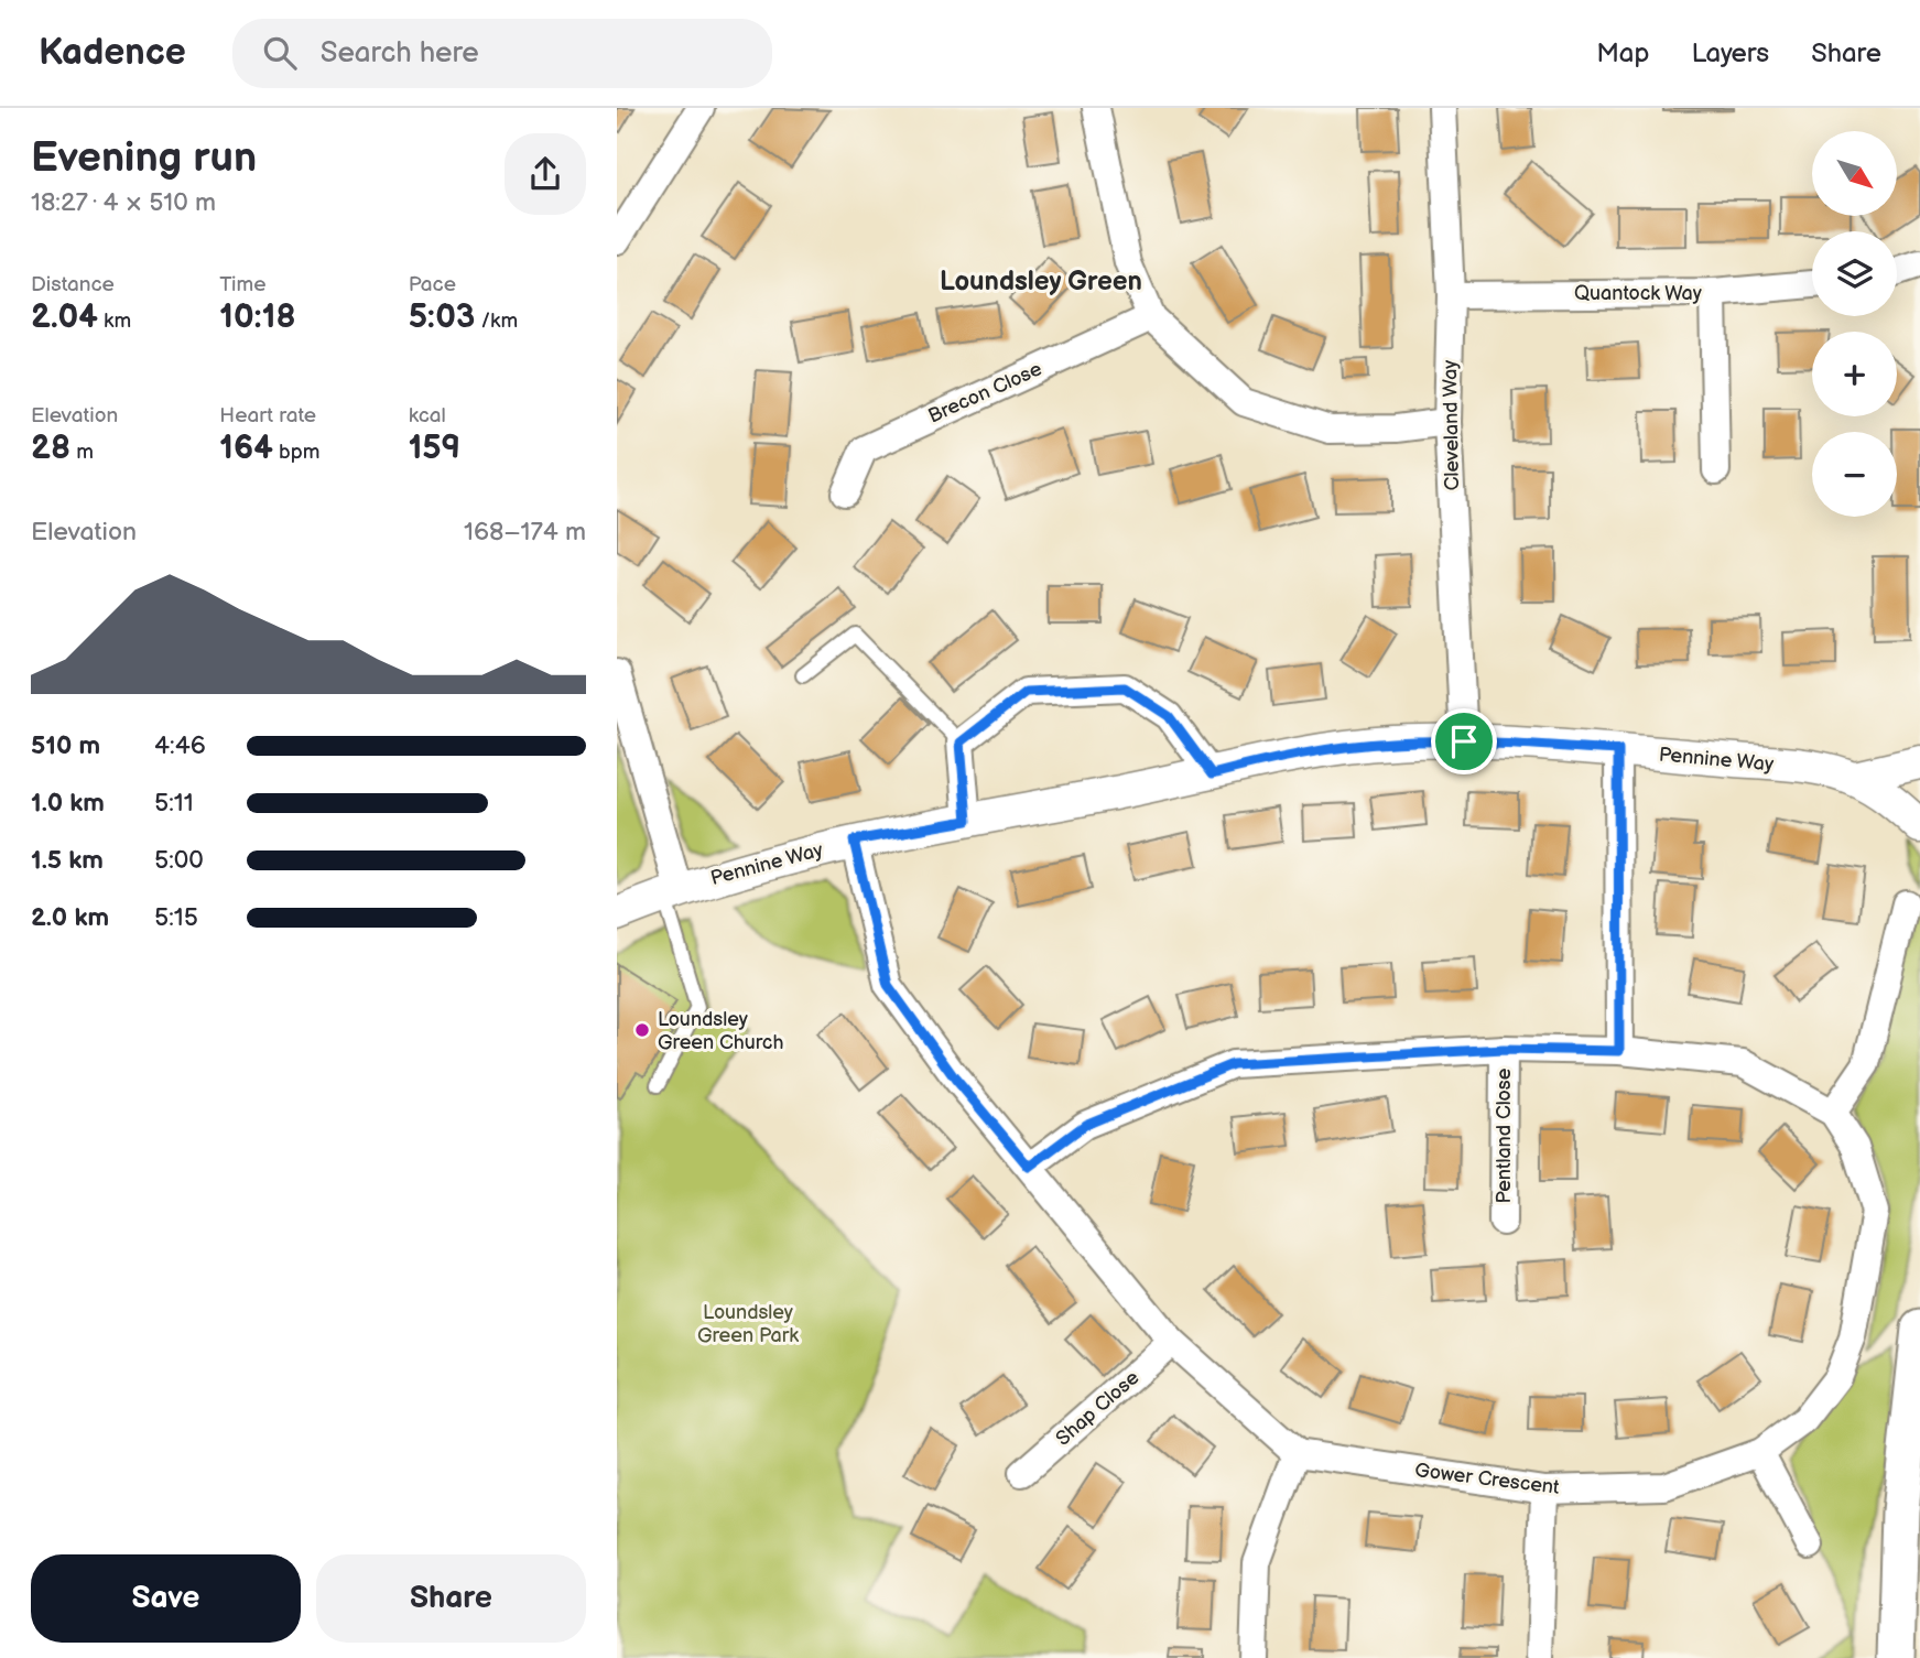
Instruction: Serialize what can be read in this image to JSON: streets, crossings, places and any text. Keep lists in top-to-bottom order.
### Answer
{
  "streets": {
    "street": [
      "Quantock Way",
      "Brecon Close",
      "Cleveland Way",
      "Pennine Way",
      "Pentland Close",
      "Shap Close",
      "Gower Crescent"
    ]
  },
  "crossings": [
    ["Quantock Way", "Cleveland Way"],
    ["Cleveland Way", "Pennine Way"],
    ["Pentland Close", "Gower Crescent"]
  ],
  "districts": ["Loundsley Green"],
  "parks": ["Loundsley Green Park"],
  "places": ["Loundsley Green Church"],
  "north": "bottom right",
  "page": {
    "header": "Kadence",
    "search": "Search here",
    "nav": ["Map", "Layers", "Share"],
    "heading": ["Evening run", "18:27 · 4 × 510 m"],
    "map_buttons": ["+", "−"],
    "stats": [
      ["Distance", "2.04 km"],
      ["Time", "10:18"],
      ["Pace", "5:03 /km"],
      ["Elevation", "28 m"],
      ["Heart rate", "164 bpm"],
      ["kcal", "159"]
    ],
    "chart": ["Elevation", "168–174 m"],
    "list": [
      {
        "name": "510 m",
        "note": "4:46"
      },
      {
        "name": "1.0 km",
        "note": "5:11"
      },
      {
        "name": "1.5 km",
        "note": "5:00"
      },
      {
        "name": "2.0 km",
        "note": "5:15"
      }
    ],
    "buttons": ["Save", "Share"]
  }
}
